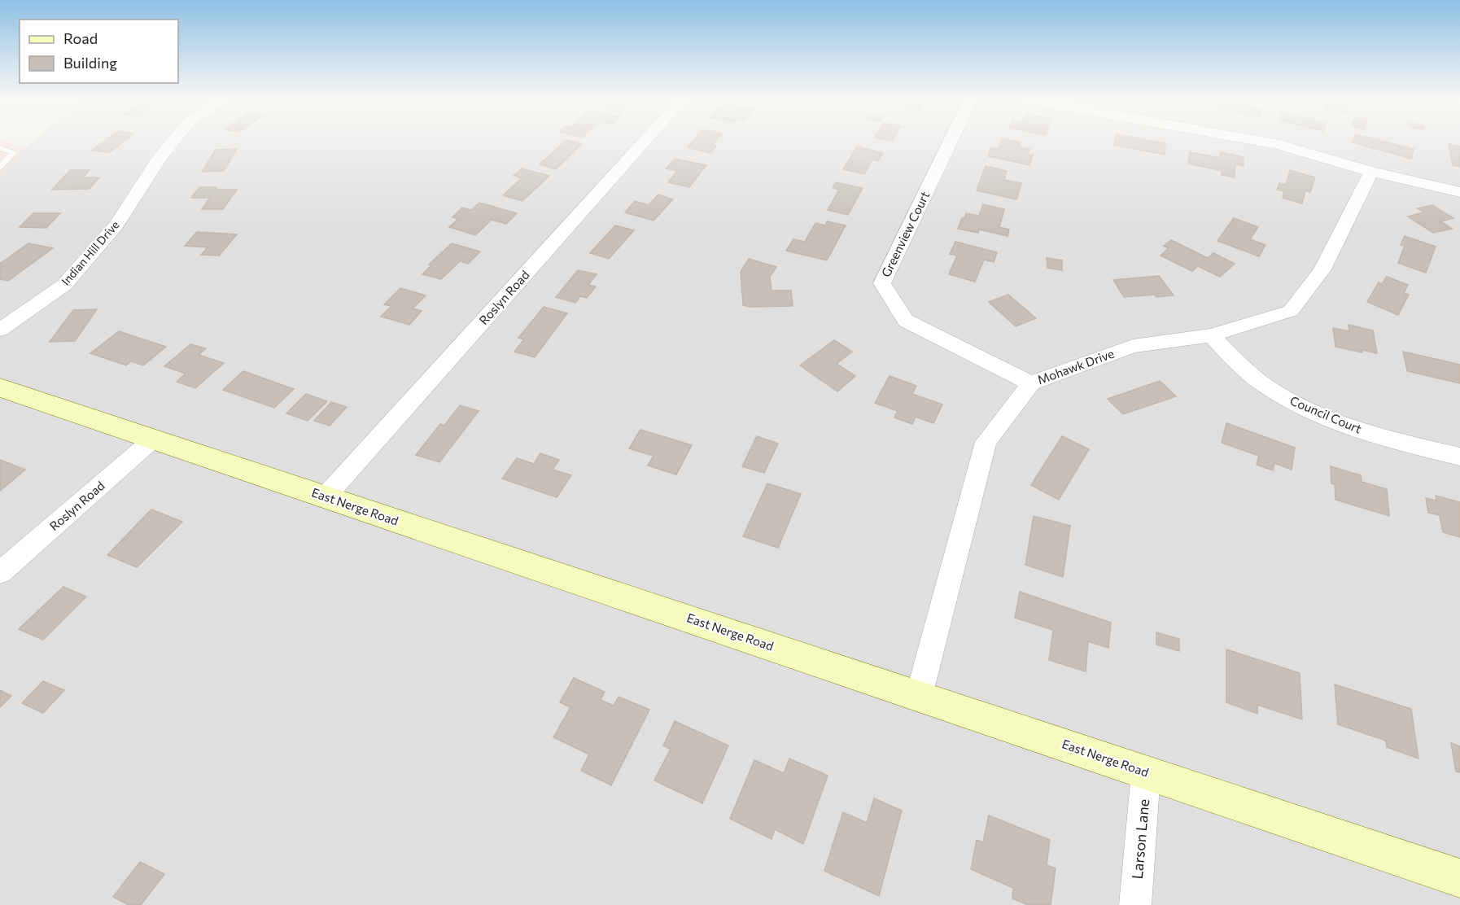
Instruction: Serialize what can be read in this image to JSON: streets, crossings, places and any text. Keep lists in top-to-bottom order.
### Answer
{
  "streets": {
    "main road": ["East Nerge Road"],
    "street": [
      "Greenview Court",
      "Indian Hill Drive",
      "Roslyn Road",
      "Mohawk Drive",
      "Council Court",
      "Larson Lane"
    ]
  },
  "crossings": [
    ["Greenview Court", "Mohawk Drive"],
    ["Roslyn Road", "East Nerge Road"],
    ["Mohawk Drive", "Council Court"],
    ["Mohawk Drive", "East Nerge Road"],
    ["East Nerge Road", "Larson Lane"]
  ],
  "legend": ["Road", "Building"]
}
